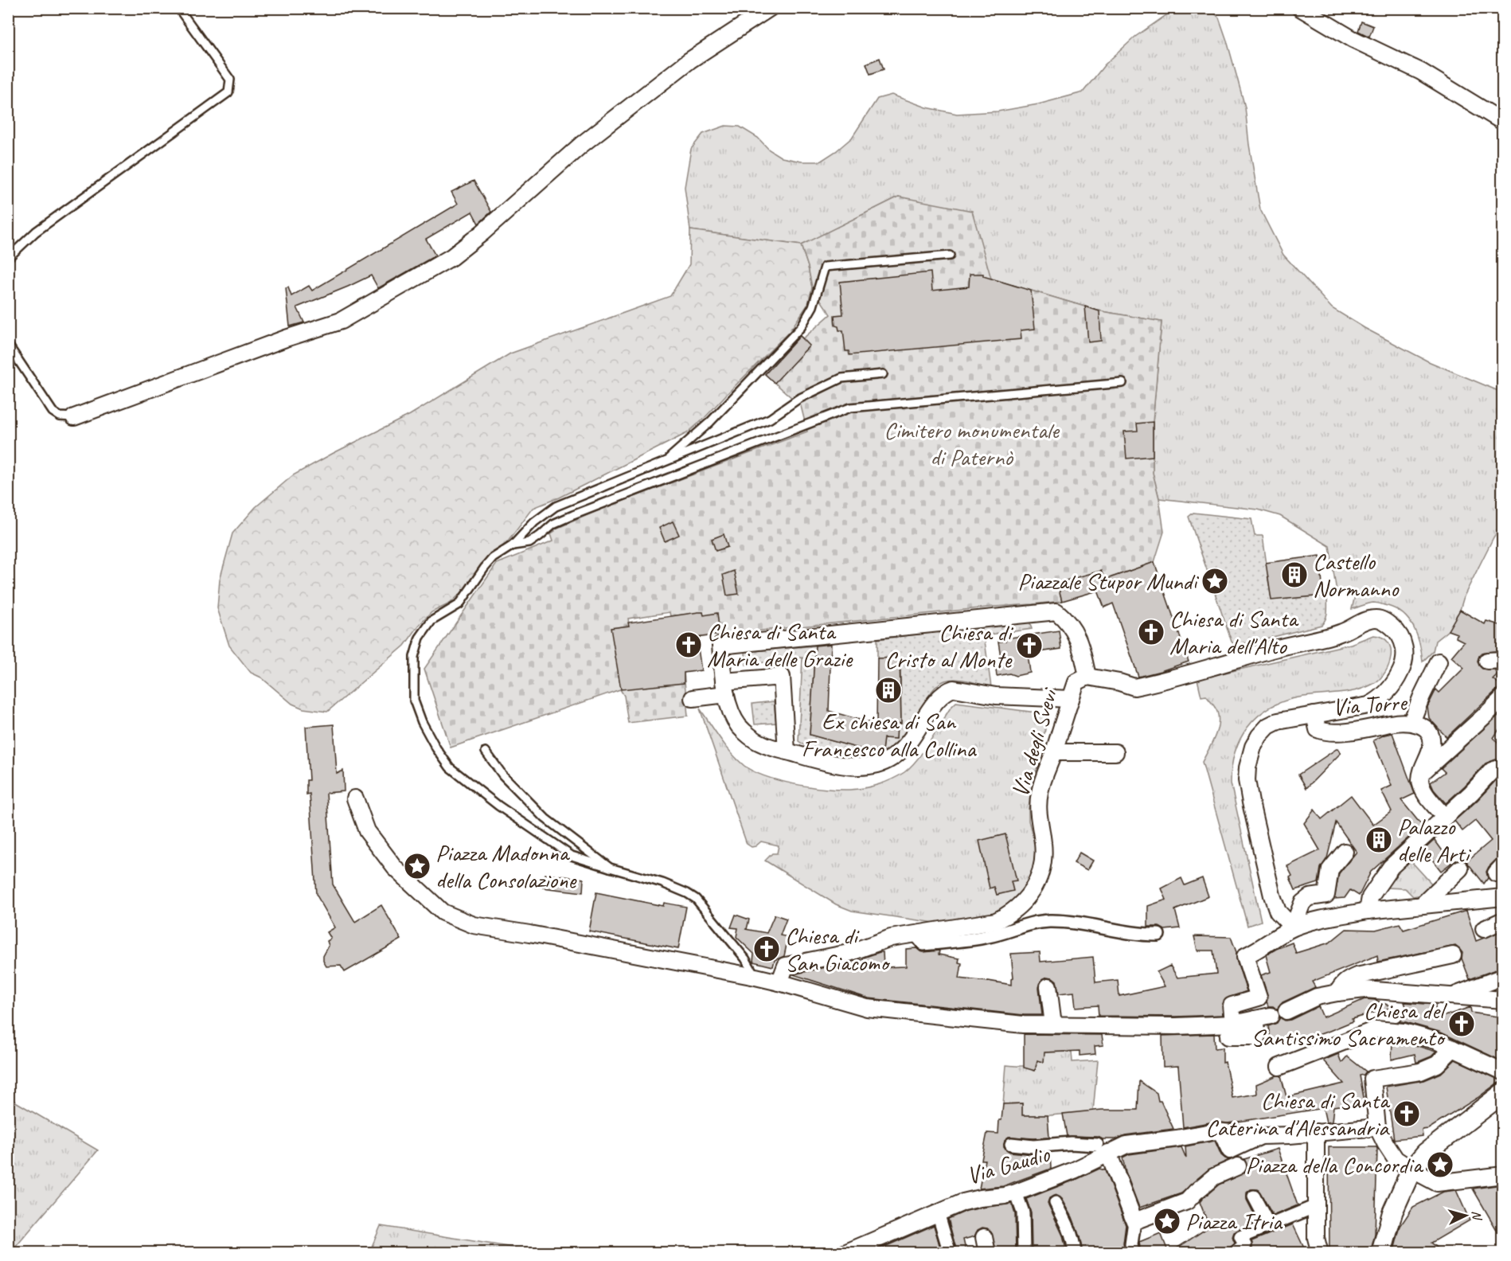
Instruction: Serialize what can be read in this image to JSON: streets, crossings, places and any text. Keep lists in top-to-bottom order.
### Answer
{
  "streets": {
    "street": ["Via Torre", "Via degli Svevi", "Via Gaudio"]
  },
  "parks": ["Cimitero monumentale di Paternò"],
  "places": {
    "building": ["Castello Normanno", "Ex chiesa di San Francesco alla Collina", "Palazzo delle Arti"],
    "place": [
      "Piazzale Stupor Mundi",
      "Piazza Madonna della Consolazione",
      "Piazza della Concordia",
      "Piazza Itria"
    ],
    "church": [
      "Chiesa di Santa Maria dell'Alto",
      "Chiesa di Santa Maria delle Grazie",
      "Chiesa di Cristo al Monte",
      "Chiesa di San Giacomo",
      "Chiesa del Santissimo Sacramento",
      "Chiesa di Santa Caterina d'Alessandria"
    ]
  },
  "north": "right"
}
